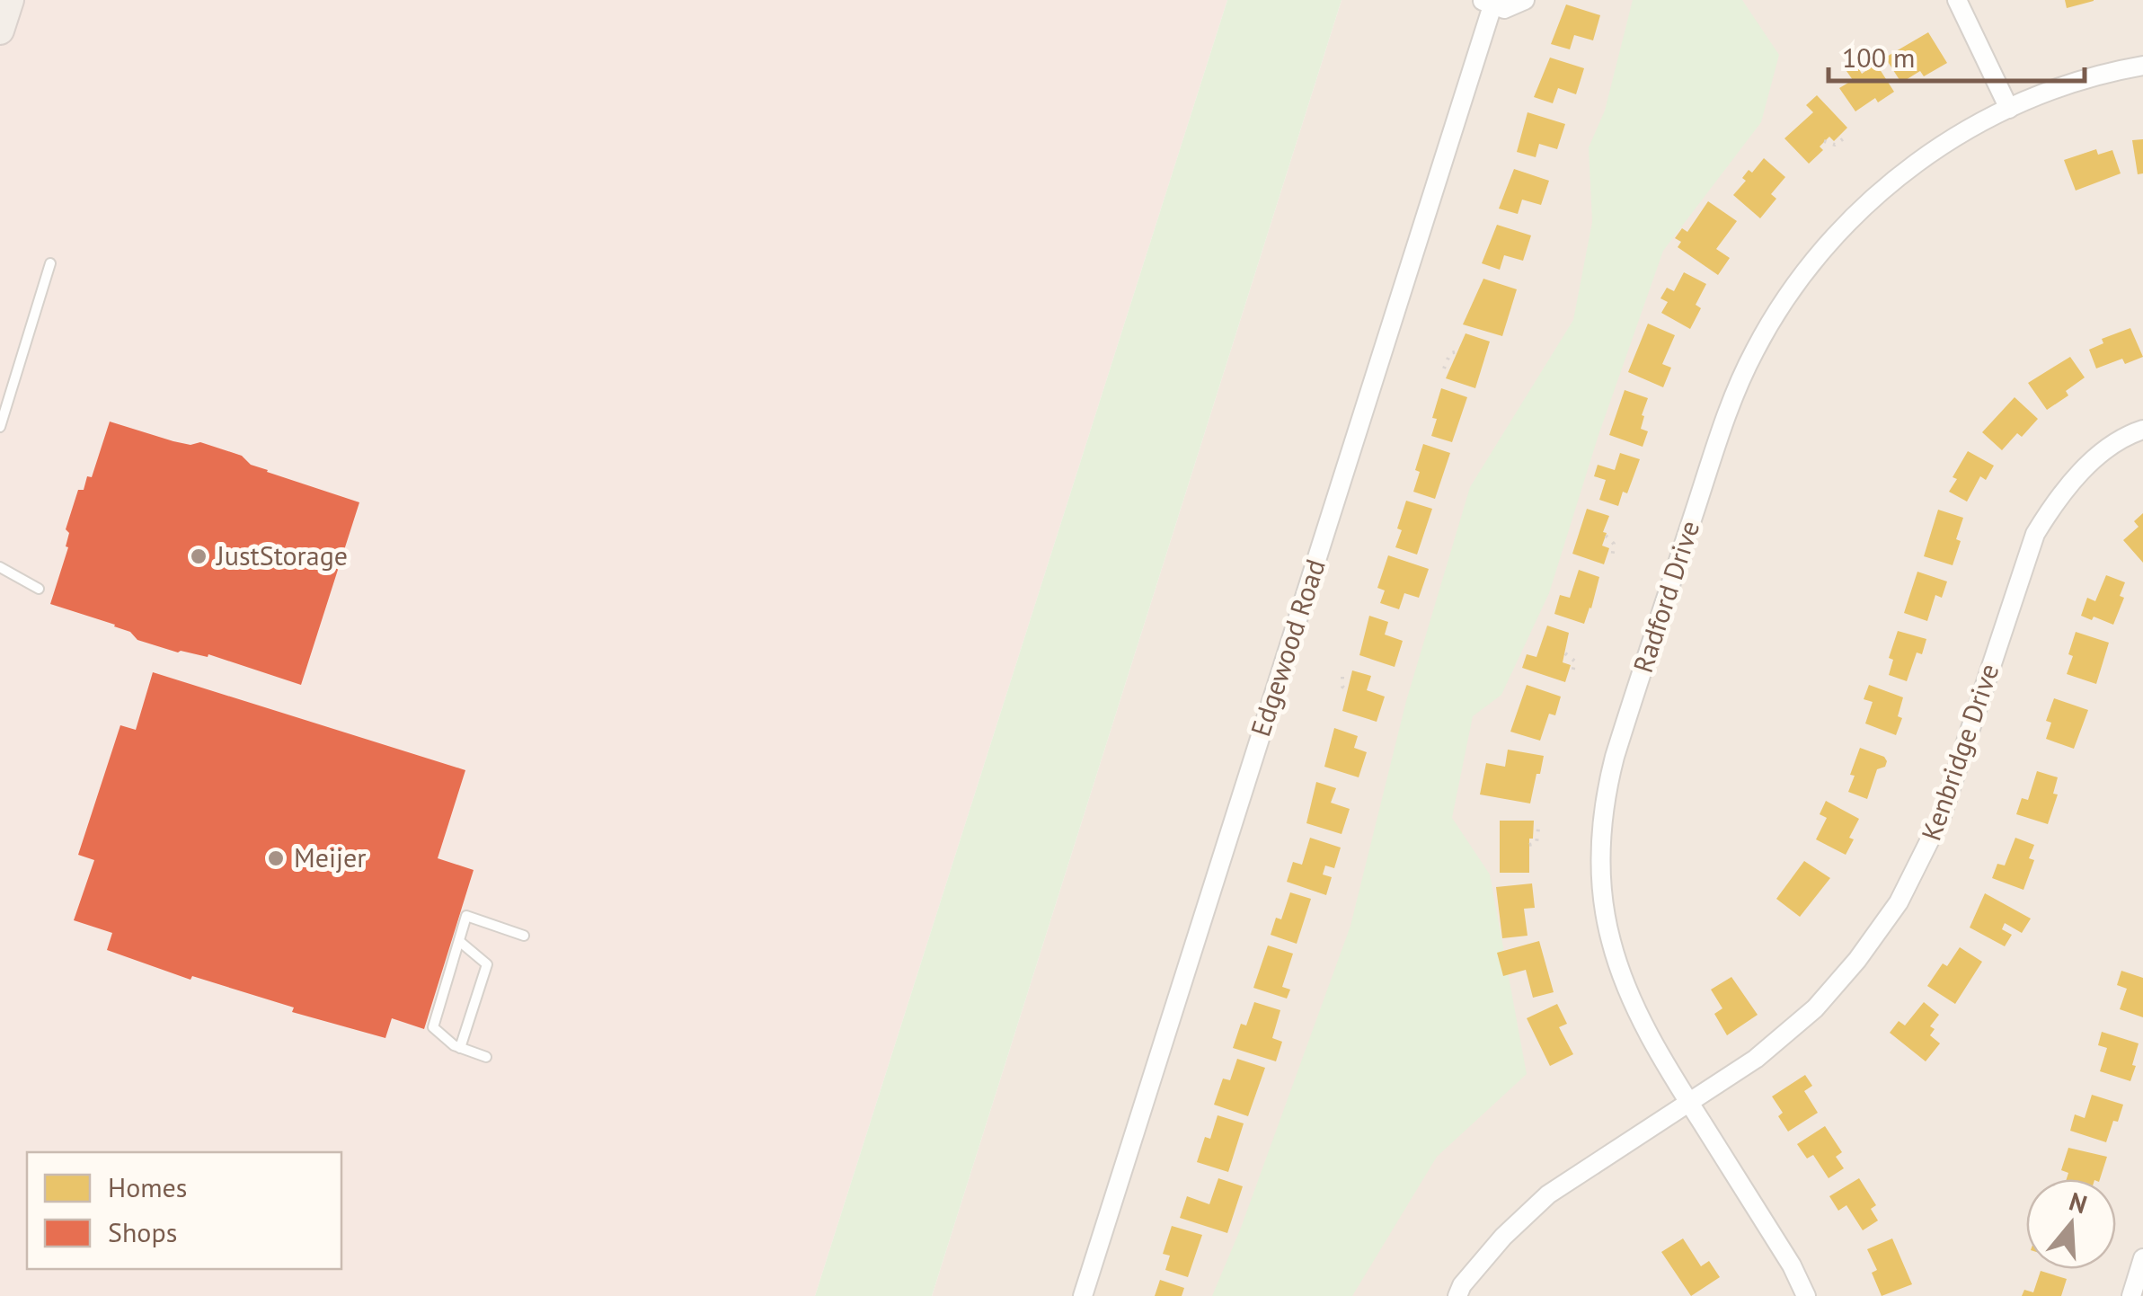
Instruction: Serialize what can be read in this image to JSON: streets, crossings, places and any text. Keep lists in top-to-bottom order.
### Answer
{
  "streets": {
    "street": ["Radford Drive", "Edgewood Road", "Kenbridge Drive"]
  },
  "crossings": [
    ["Radford Drive", "Kenbridge Drive"]
  ],
  "places": ["JustStorage", "Meijer"],
  "legend": ["Homes", "Shops"],
  "scale_bar": "100 m",
  "north": "top"
}
